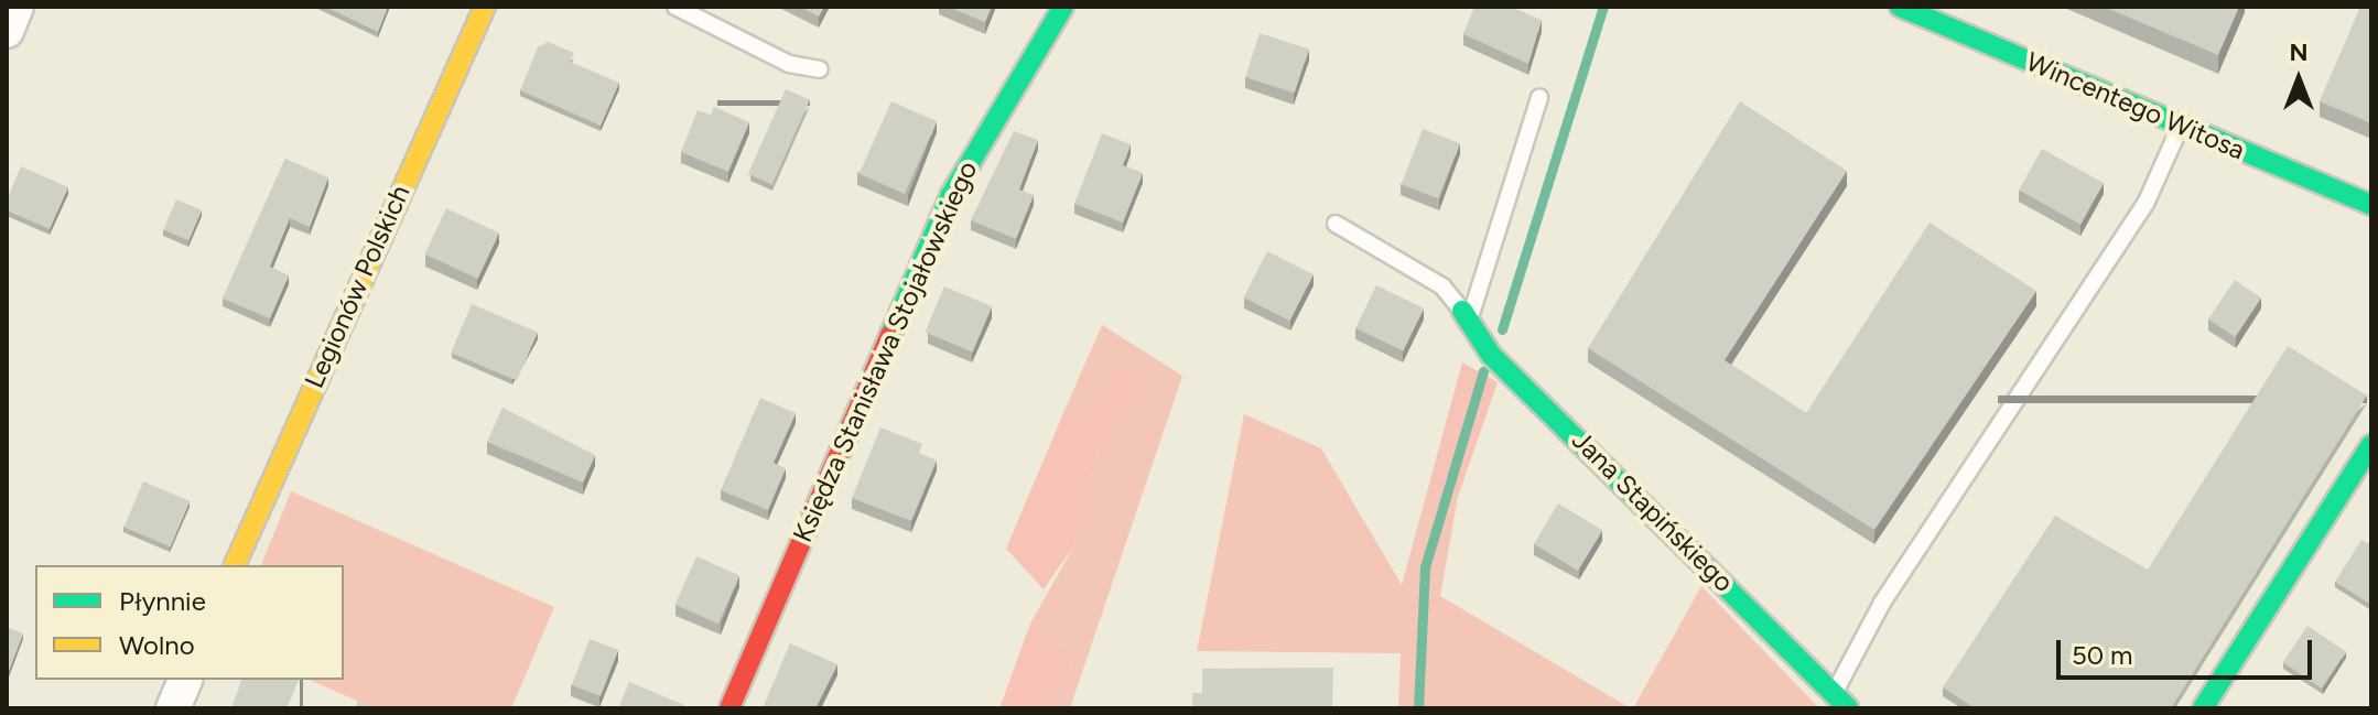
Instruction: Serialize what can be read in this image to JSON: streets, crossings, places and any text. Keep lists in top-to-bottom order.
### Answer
{
  "streets": {
    "street": [
      "Wincentego Witosa",
      "Legionów Polskich",
      "Księdza Stanisława Stojałowskiego",
      "Jana Stapińskiego"
    ]
  },
  "legend": ["Płynnie", "Wolno"],
  "scale_bar": "50 m",
  "north": "top"
}
